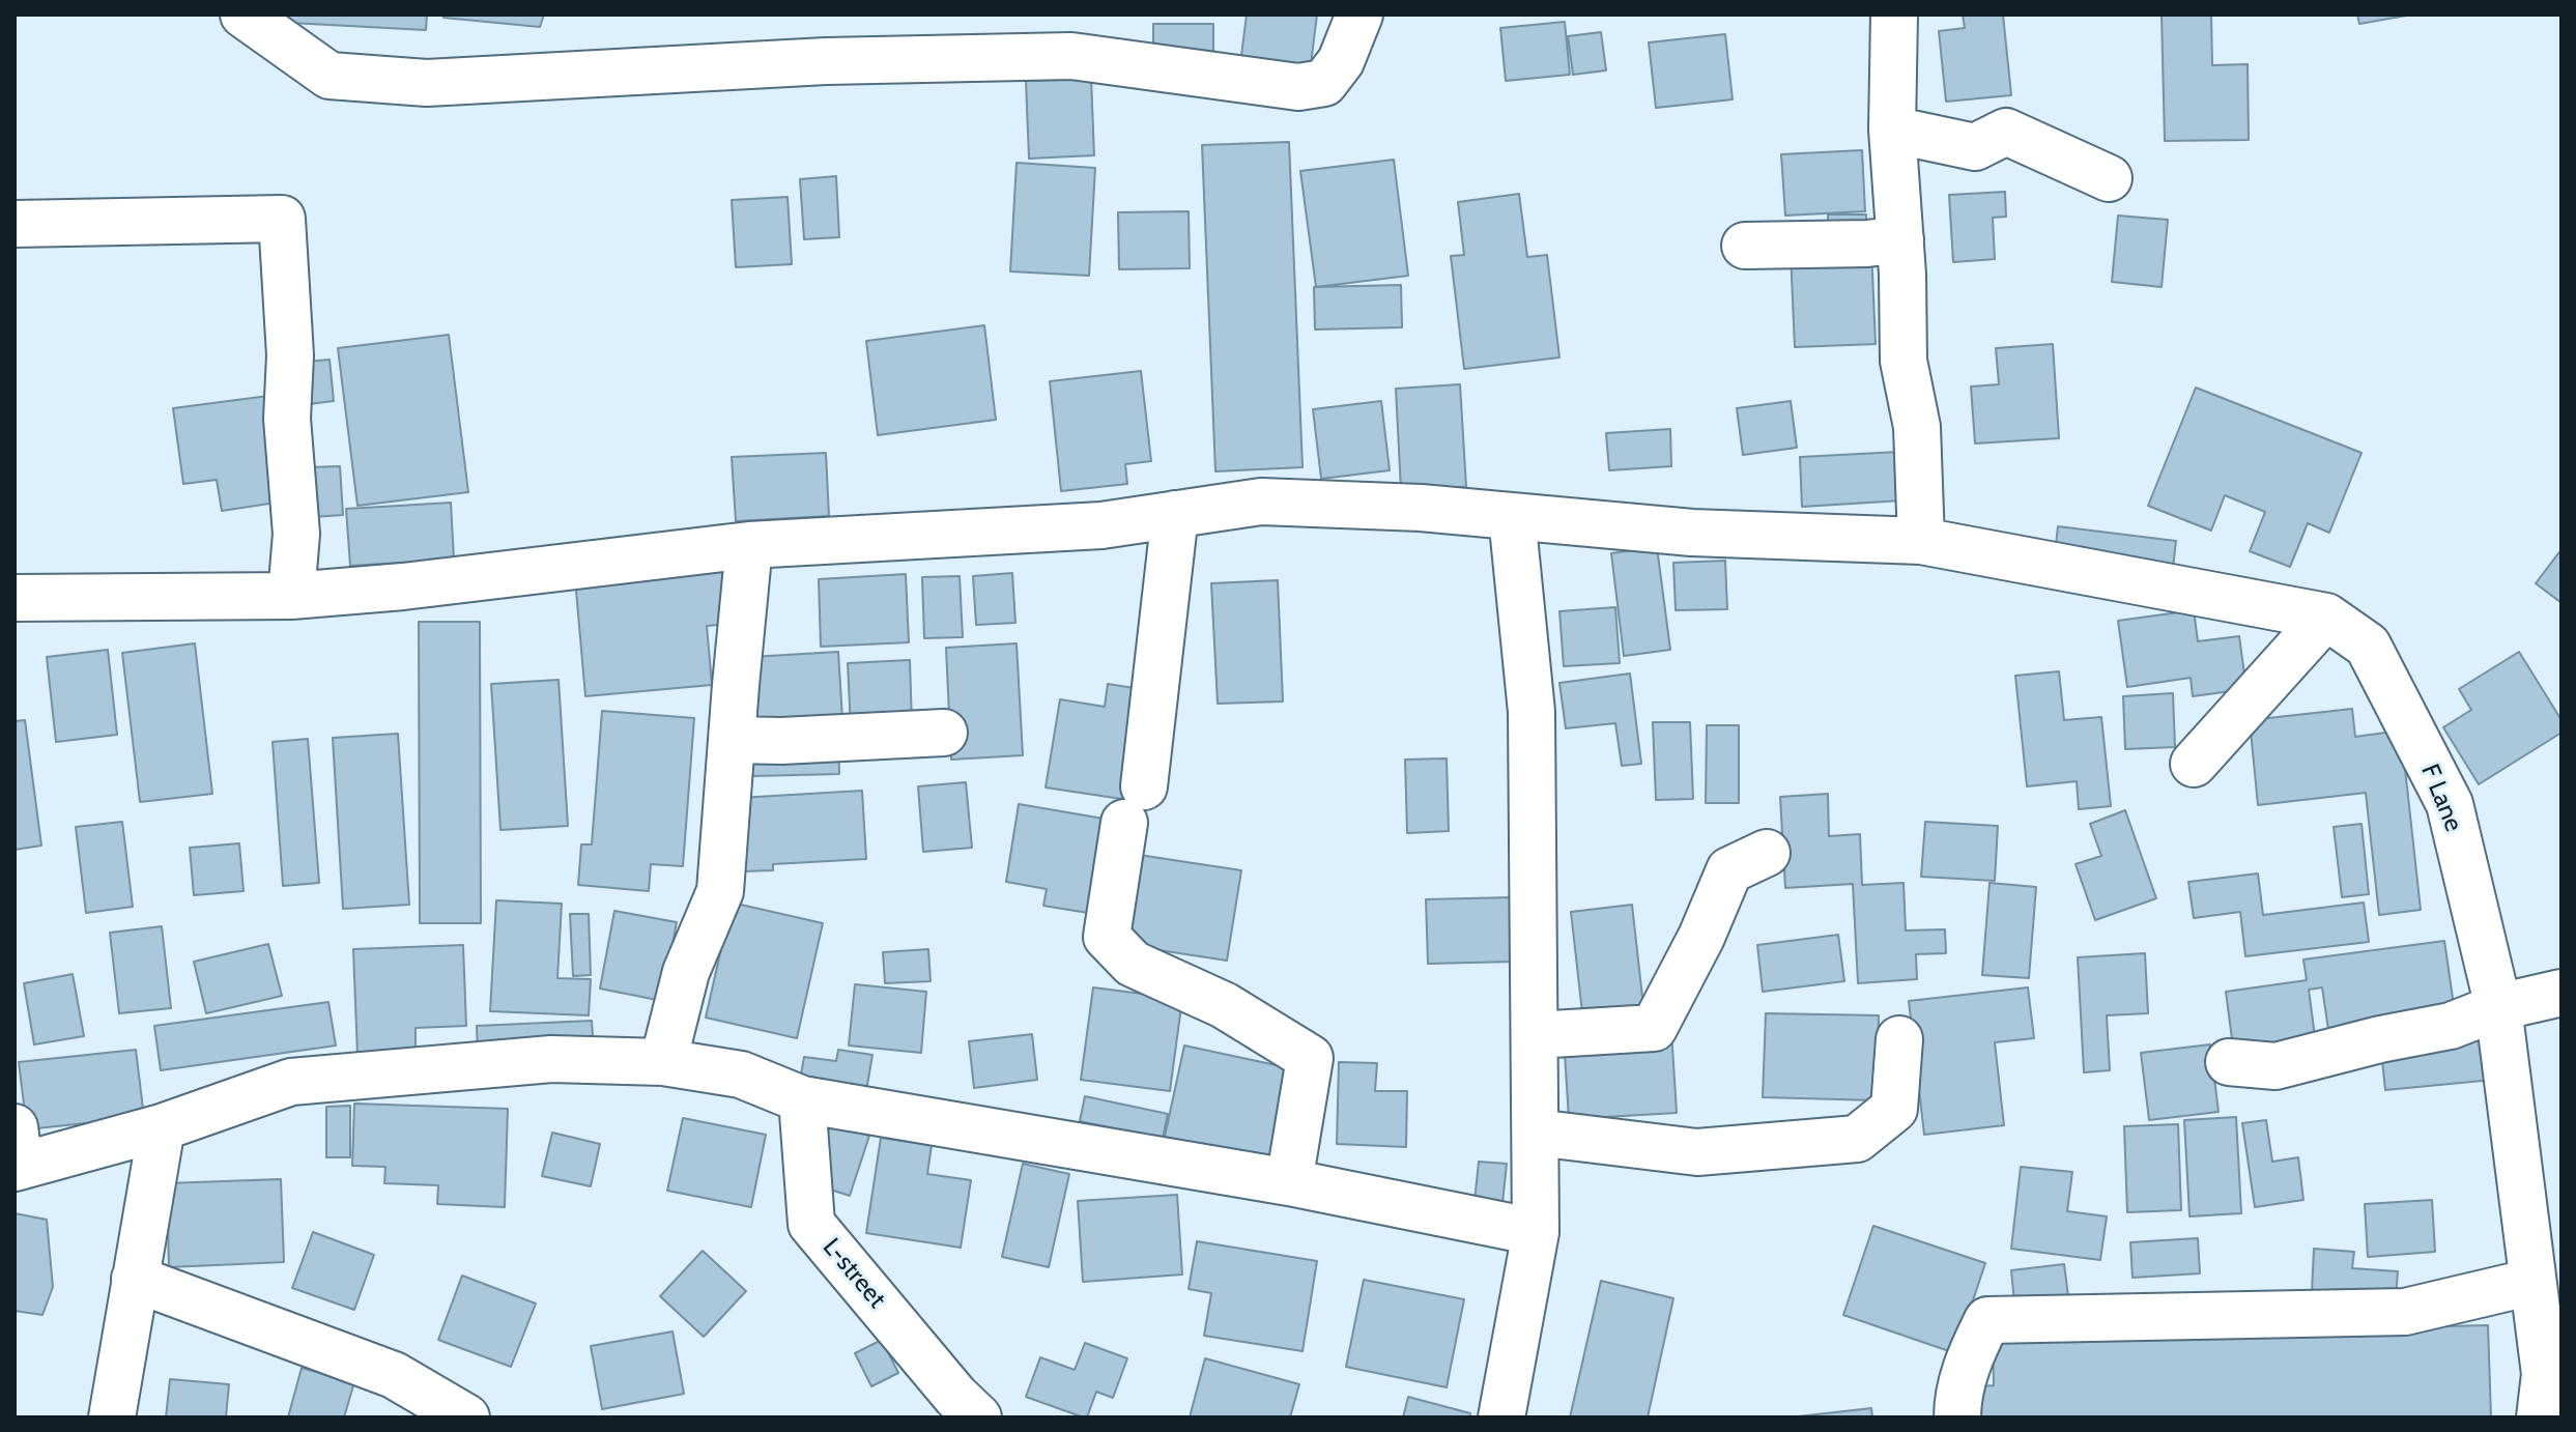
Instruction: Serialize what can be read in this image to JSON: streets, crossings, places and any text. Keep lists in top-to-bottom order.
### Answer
{
  "streets": {
    "street": ["F Lane", "L-street"]
  }
}
